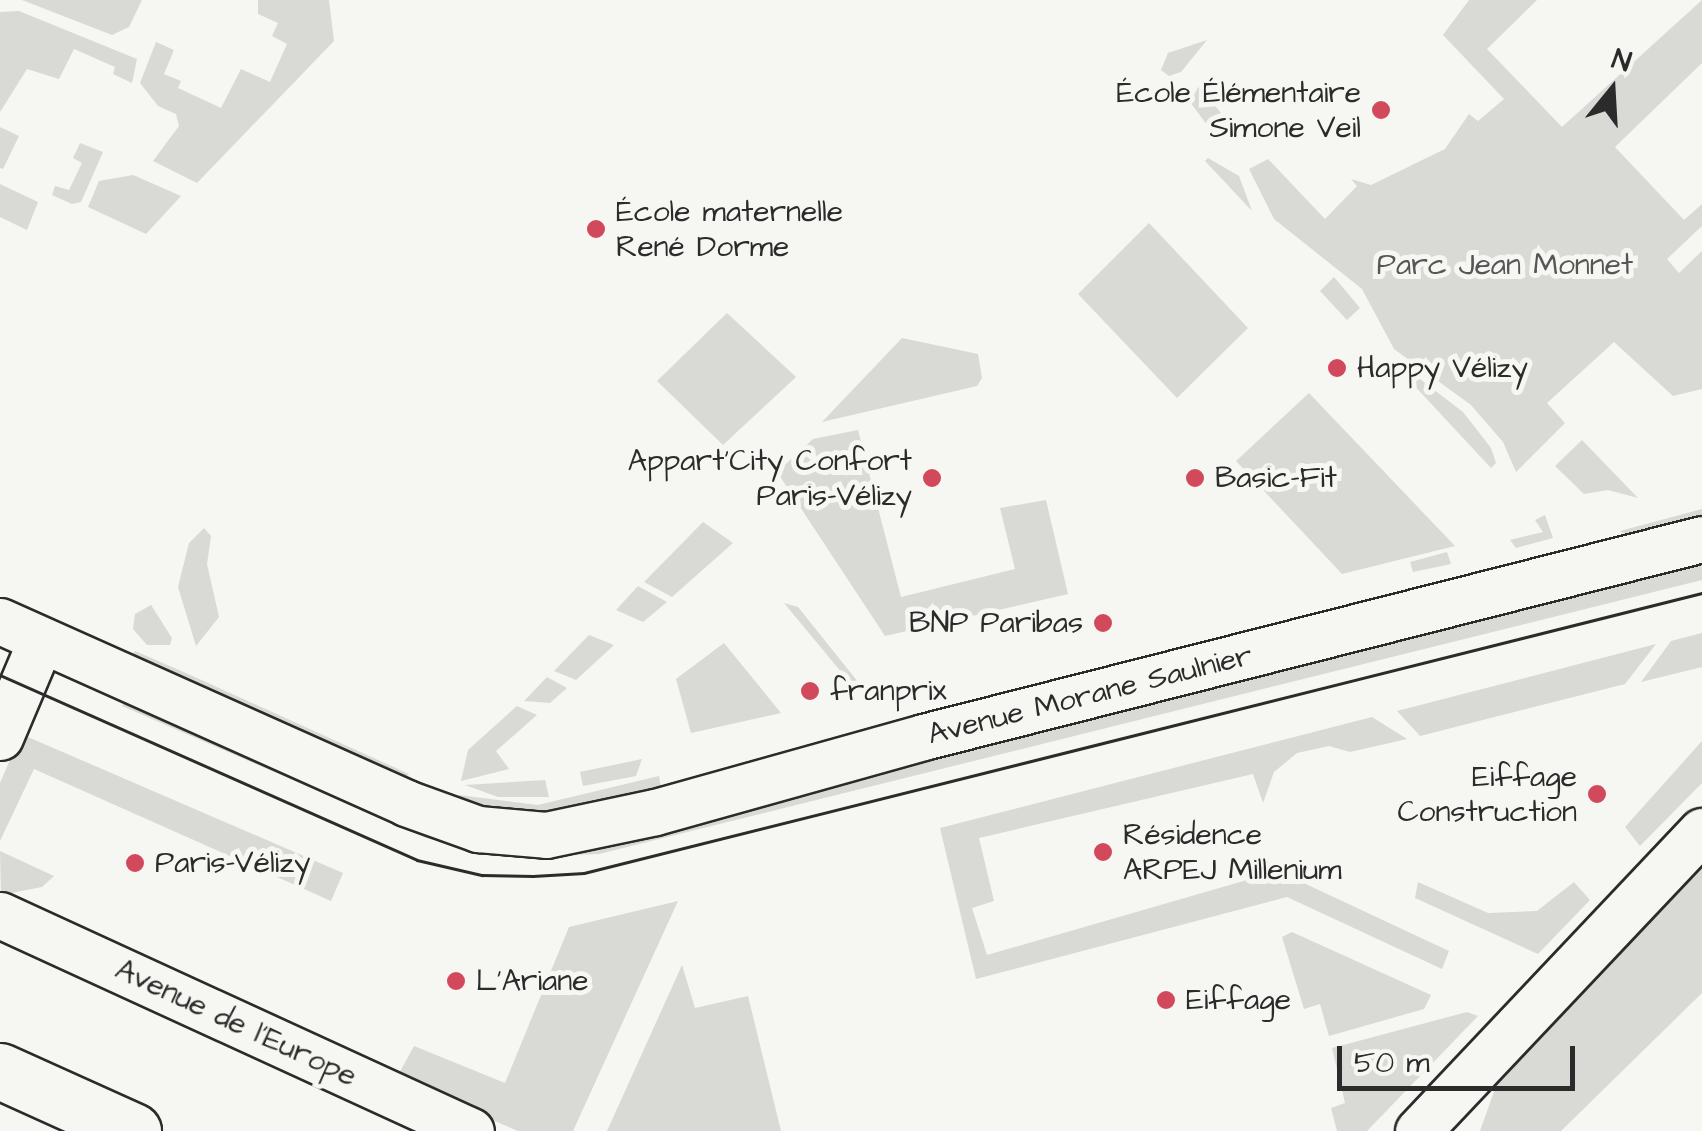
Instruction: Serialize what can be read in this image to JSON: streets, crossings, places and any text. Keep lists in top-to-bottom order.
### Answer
{
  "streets": {
    "main road": ["Avenue Morane Saulnier", "Avenue de l'Europe"]
  },
  "parks": ["Parc Jean Monnet"],
  "places": [
    "École Élémentaire Simone Veil",
    "École maternelle René Dorme",
    "Happy Vélizy",
    "Appart'City Confort Paris-Vélizy",
    "Basic-Fit",
    "BNP Paribas",
    "franprix",
    "Eiffage Construction",
    "Résidence ARPEJ Millenium",
    "Paris-Vélizy",
    "L'Ariane",
    "Eiffage"
  ],
  "scale_bar": "50 m",
  "north": "top"
}
